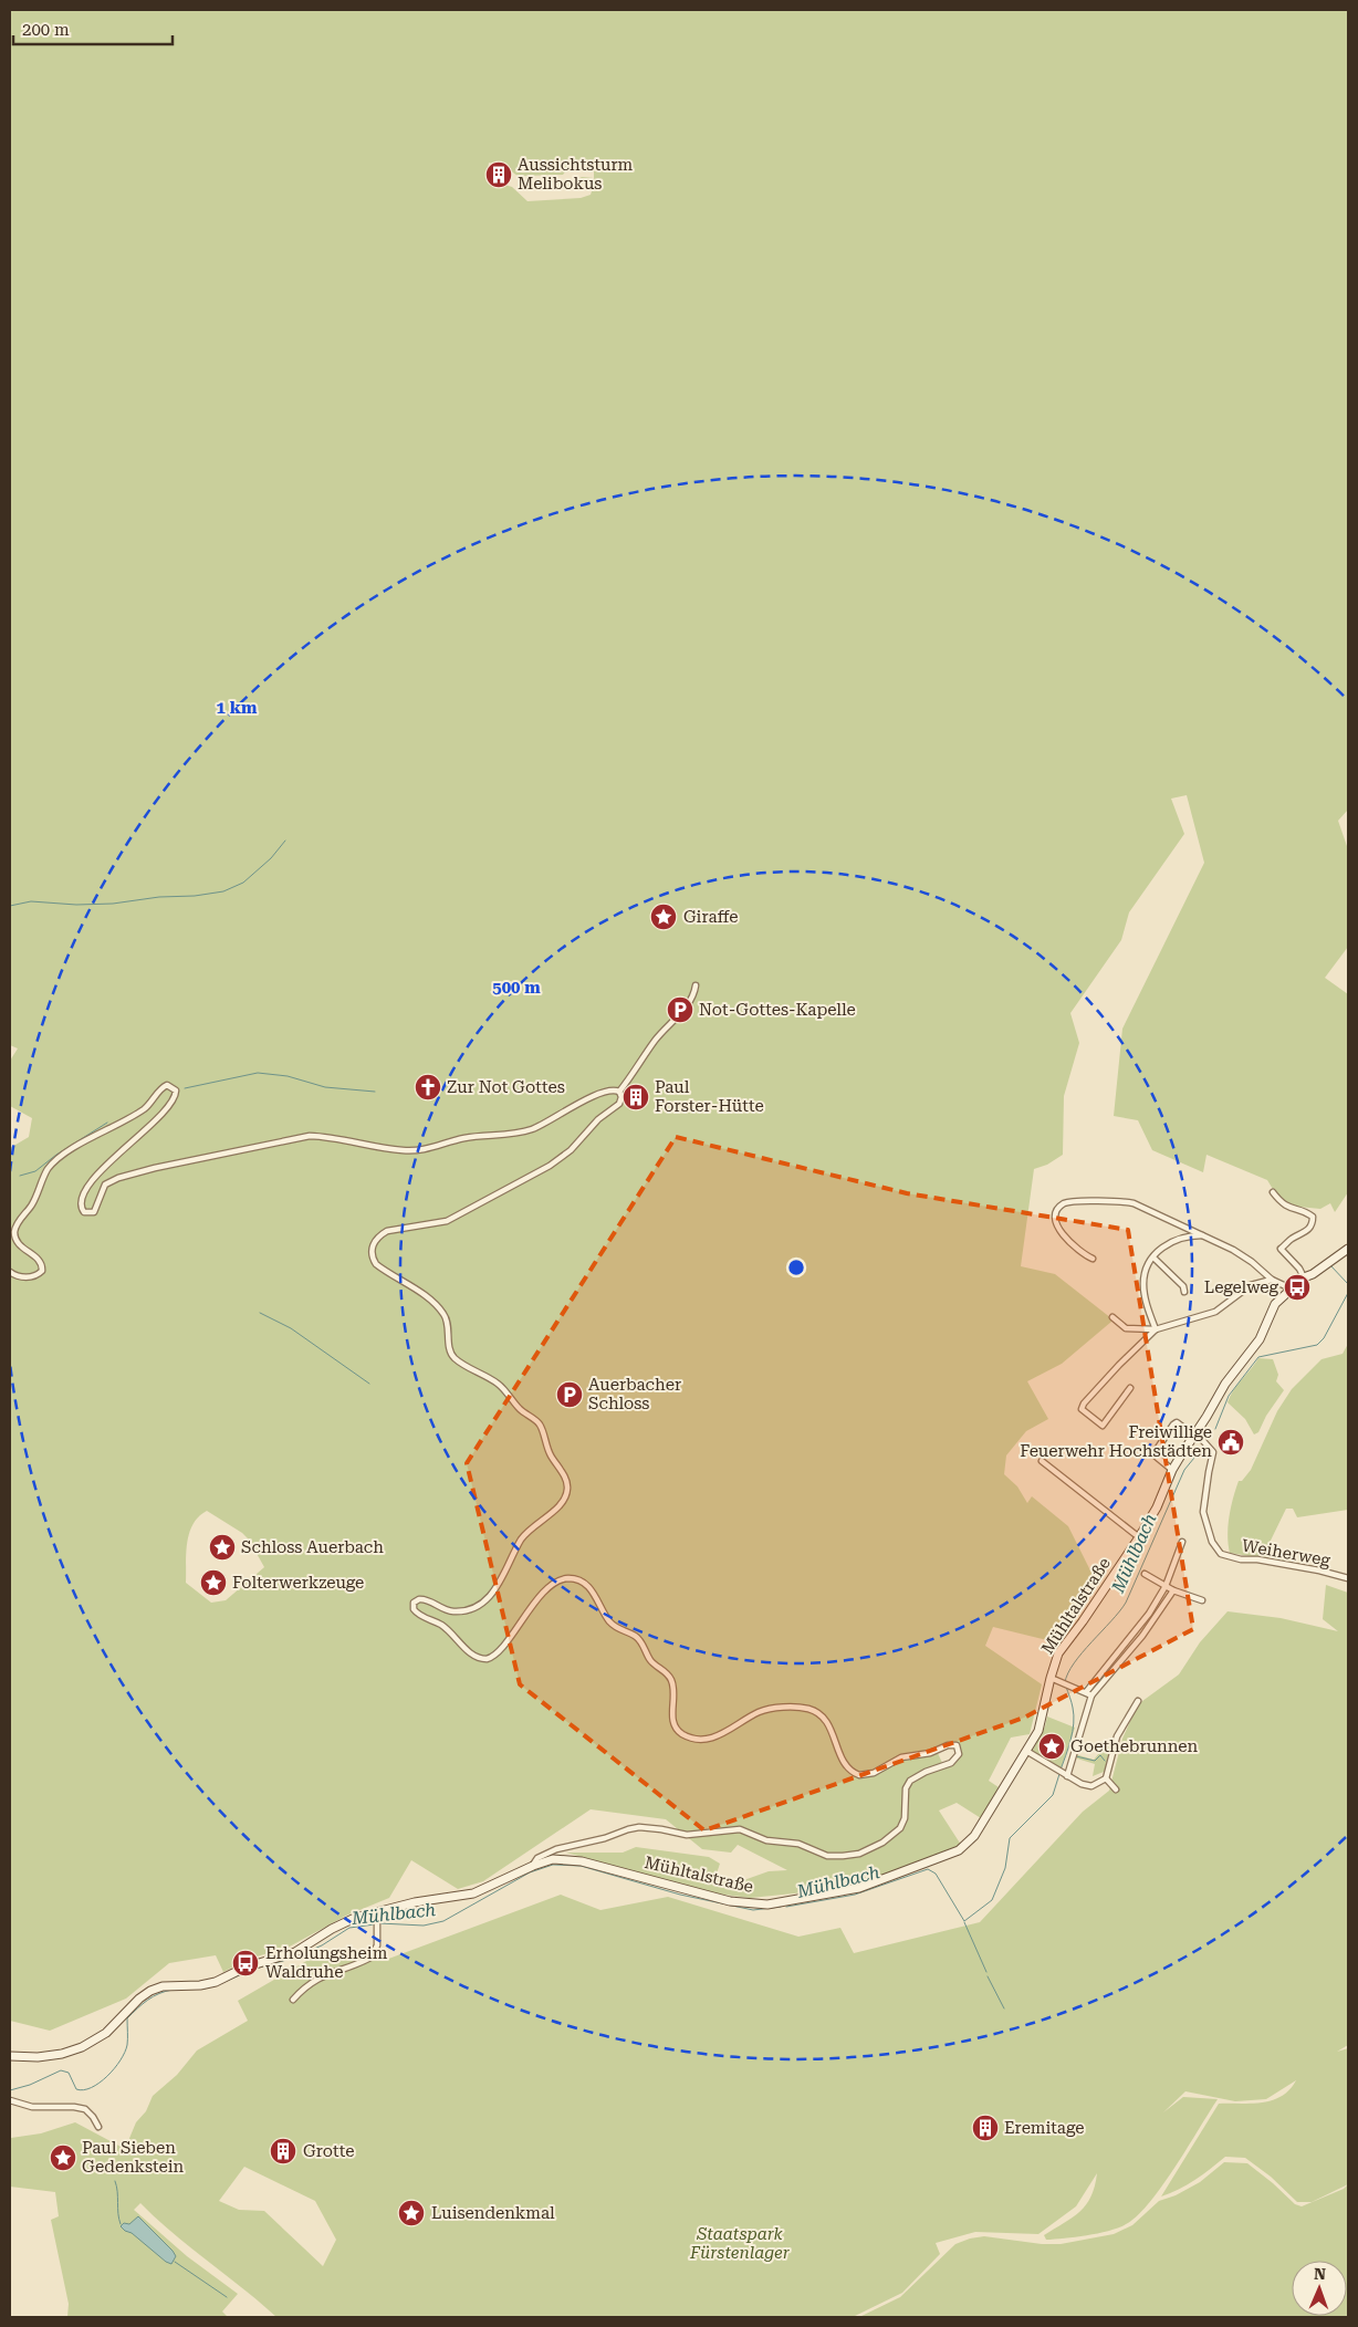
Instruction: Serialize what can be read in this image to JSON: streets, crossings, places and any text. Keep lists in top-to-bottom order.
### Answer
{
  "streets": {
    "main road": ["Mühltalstraße"],
    "street": ["Weiherweg"]
  },
  "crossings": [
    ["Weiherweg", "Mühltalstraße"]
  ],
  "water": ["Mühlbach"],
  "parks": ["Staatspark Fürstenlager"],
  "places": {
    "building": [
      "Aussichtsturm Melibokus",
      "Paul Forster-Hütte",
      "Eremitage",
      "Grotte"
    ],
    "place": [
      "Giraffe",
      "Schloss Auerbach",
      "Folterwerkzeuge",
      "Goethebrunnen",
      "Paul Sieben Gedenkstein",
      "Luisendenkmal"
    ],
    "parking": ["Not-Gottes-Kapelle", "Auerbacher Schloss"],
    "church": ["Zur Not Gottes"],
    "bus stop": ["Legelweg", "Erholungsheim Waldruhe"],
    "public building": ["Freiwillige Feuerwehr Hochstädten"]
  },
  "scale_bar": "200 m",
  "north": "top",
  "rings": ["1 km", "500 m"]
}
